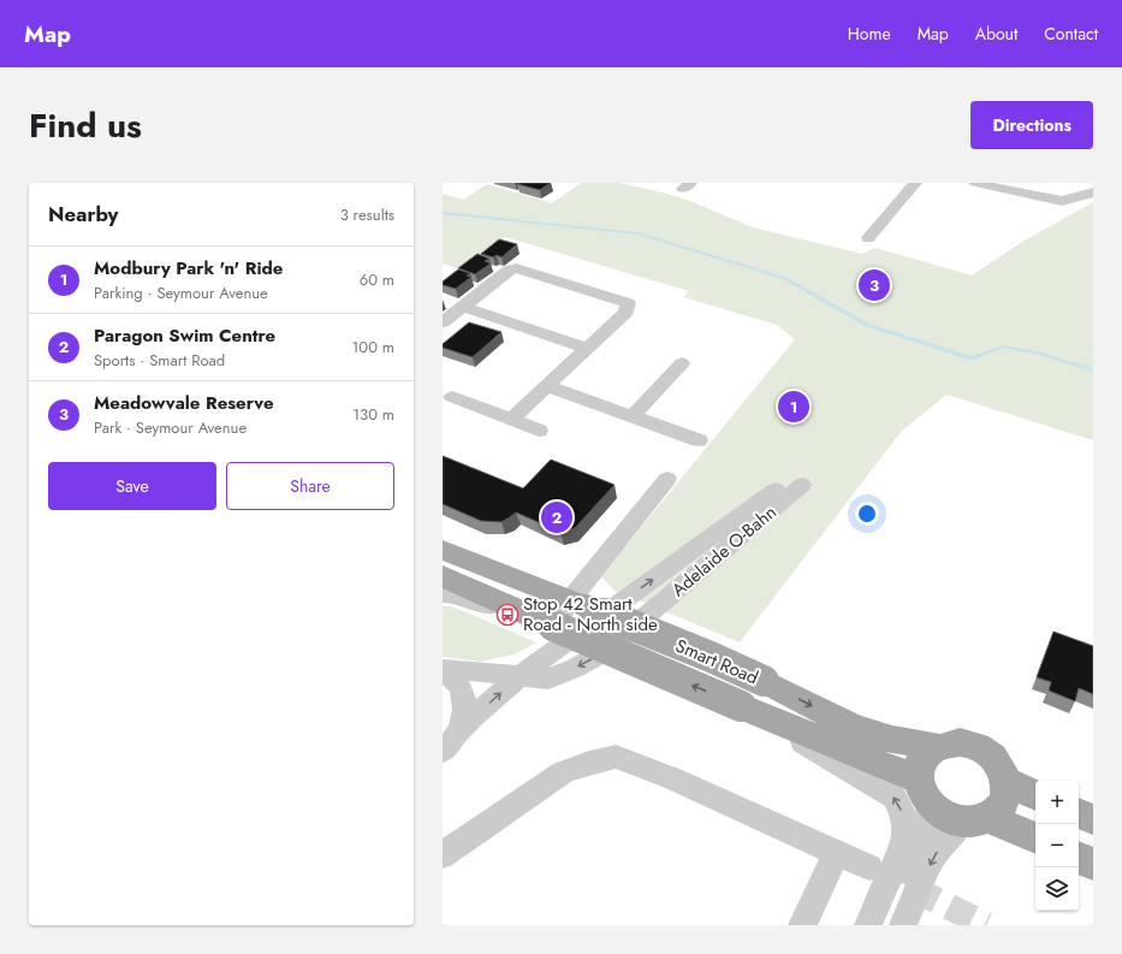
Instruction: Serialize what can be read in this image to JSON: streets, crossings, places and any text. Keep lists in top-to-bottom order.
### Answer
{
  "streets": {
    "main road": ["Smart Road"],
    "street": ["Adelaide O-Bahn"]
  },
  "places": {
    "bus stop": ["Stop 42 Smart Road - North side"]
  },
  "page": {
    "header": "Map",
    "nav": [
      "Home",
      "Map",
      "About",
      "Contact"
    ],
    "title": "Find us",
    "buttons": [
      "Directions",
      ["Save", "Share"]
    ],
    "heading": ["Nearby", "3 results"],
    "list": [
      {
        "mark": "1",
        "name": "Modbury Park 'n' Ride",
        "note": "Parking · Seymour Avenue",
        "value": "60 m"
      },
      {
        "mark": "2",
        "name": "Paragon Swim Centre",
        "note": "Sports · Smart Road",
        "value": "100 m"
      },
      {
        "mark": "3",
        "name": "Meadowvale Reserve",
        "note": "Park · Seymour Avenue",
        "value": "130 m"
      }
    ],
    "pins": ["3", "1", "2"],
    "map_buttons": ["+", "−"]
  }
}
